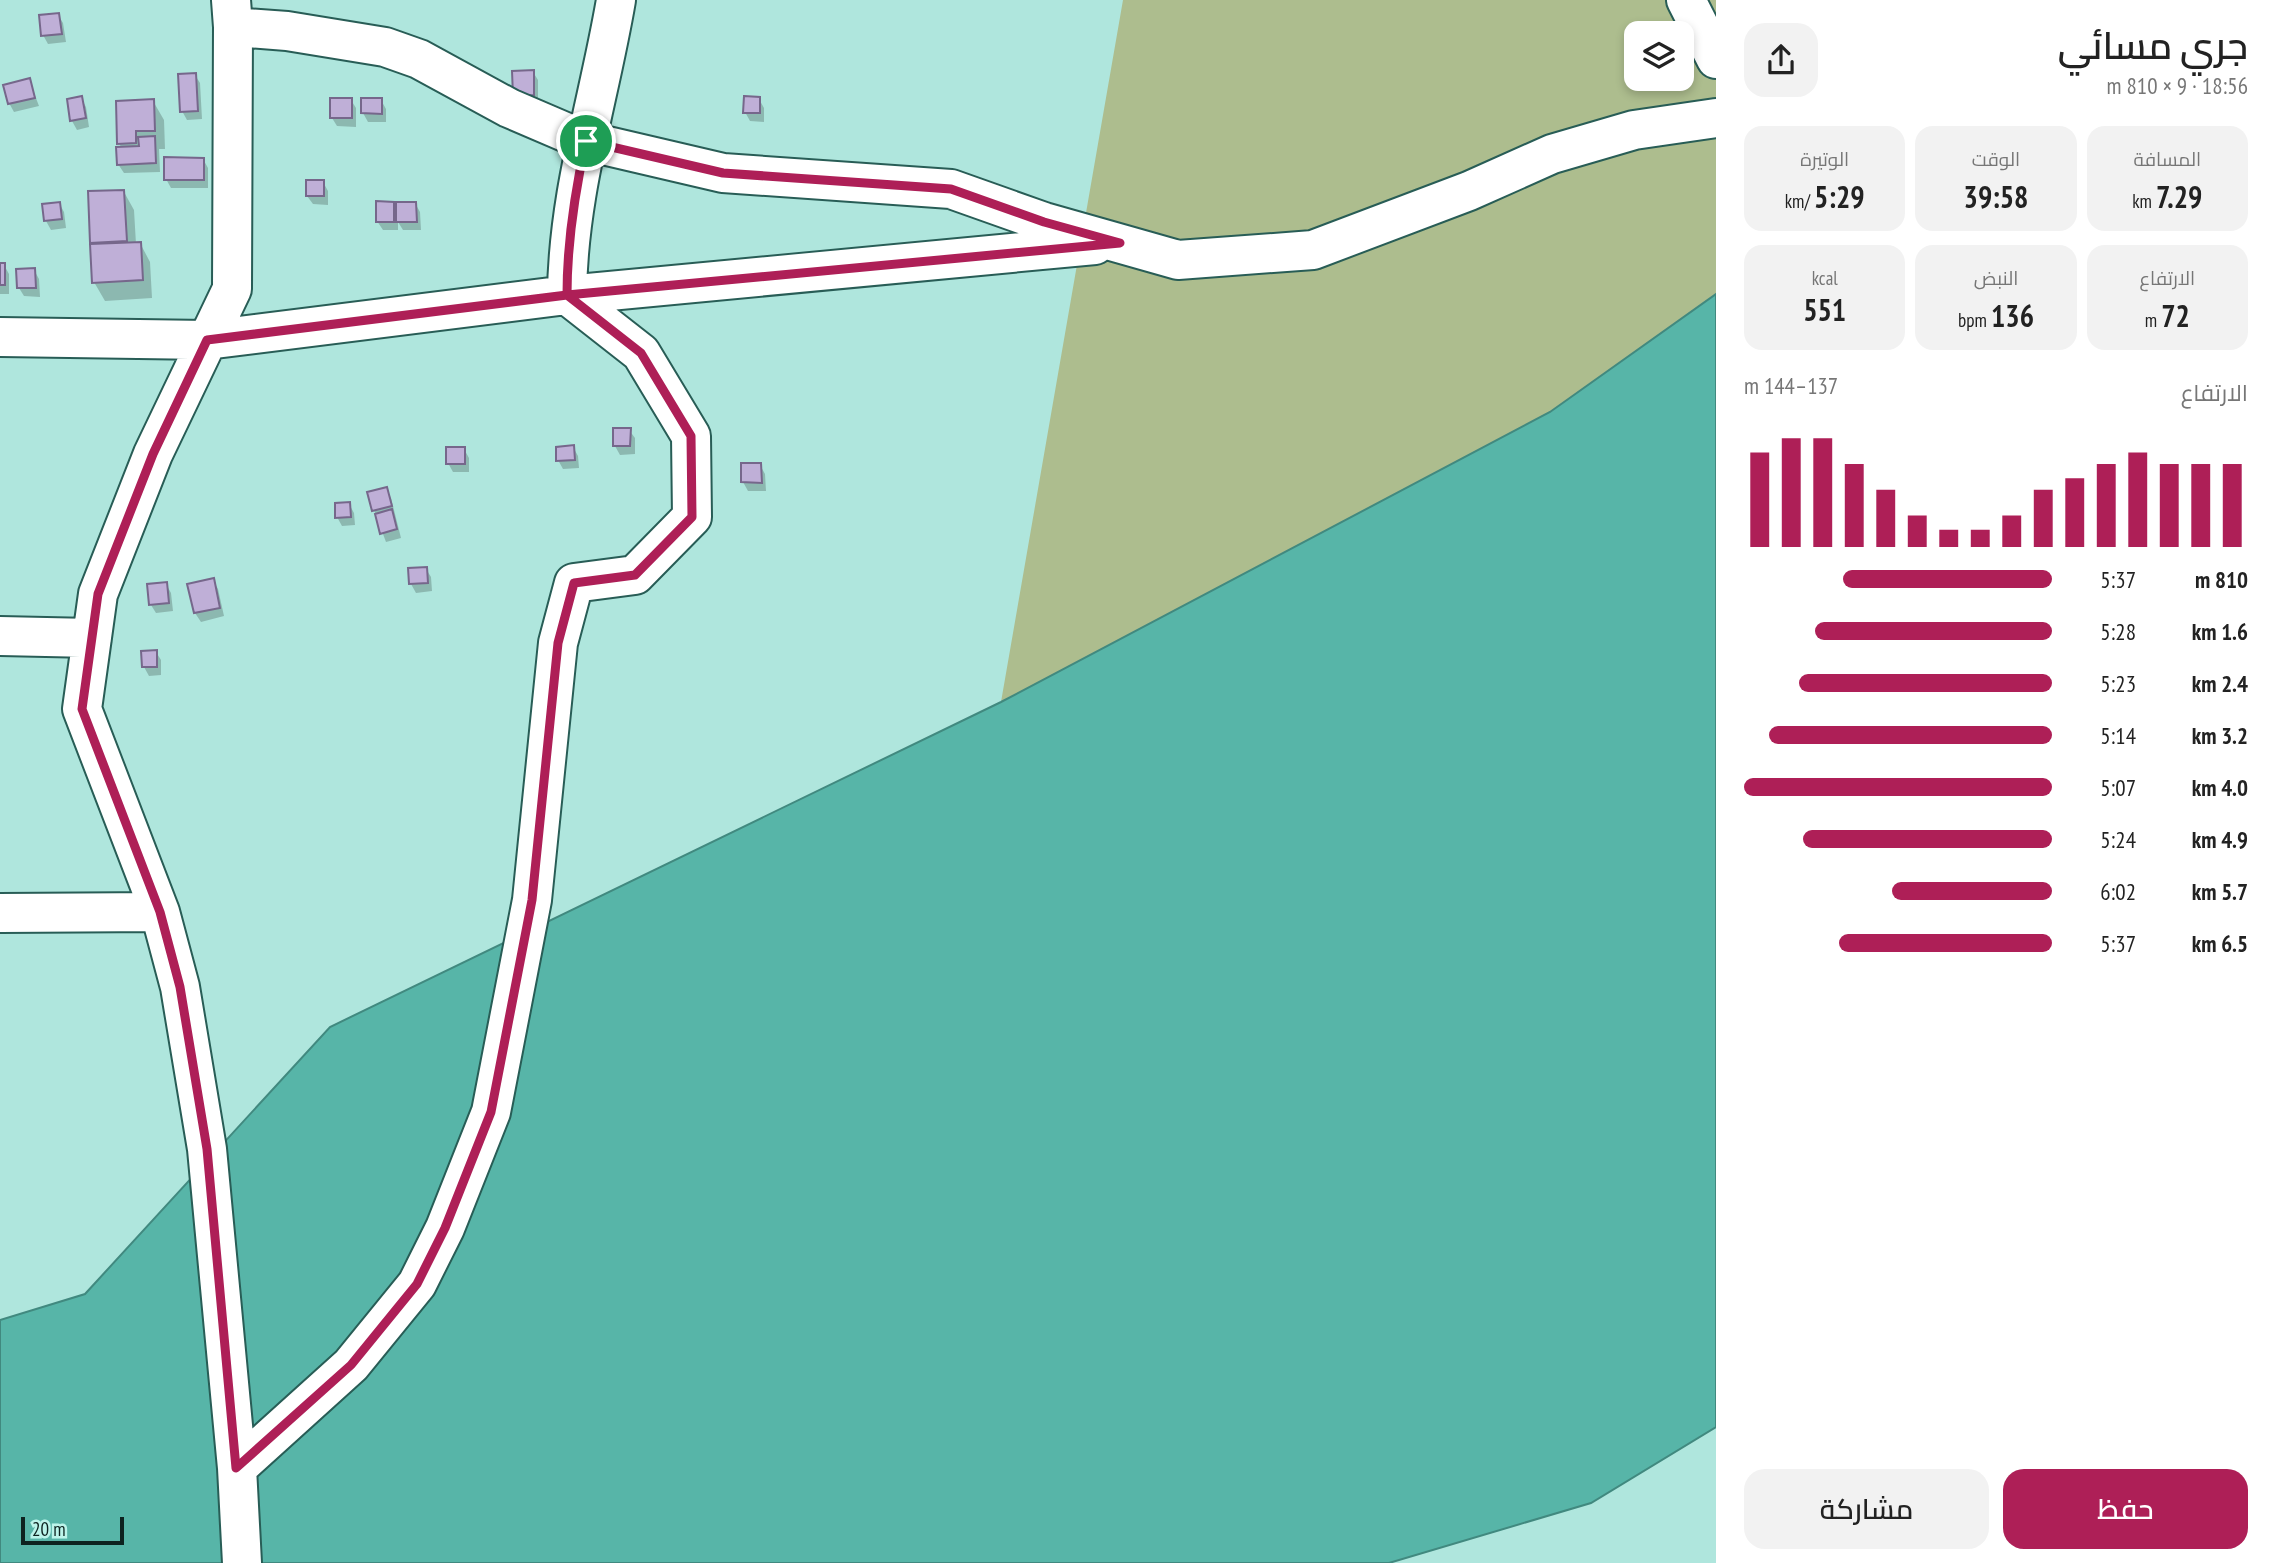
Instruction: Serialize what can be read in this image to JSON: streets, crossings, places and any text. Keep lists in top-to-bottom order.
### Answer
{
  "scale_bar": "20 m",
  "page": {
    "heading": ["جري مسائي", "18:56 · 9 × 810 m"],
    "stats": [
      ["المسافة", "7.29 km"],
      ["الوقت", "39:58"],
      ["الوتيرة", "5:29 /km"],
      ["الارتفاع", "72 m"],
      ["النبض", "136 bpm"],
      ["kcal", "551"]
    ],
    "chart": ["الارتفاع", "137–144 m"],
    "list": [
      {
        "name": "810 m",
        "note": "5:37"
      },
      {
        "name": "1.6 km",
        "note": "5:28"
      },
      {
        "name": "2.4 km",
        "note": "5:23"
      },
      {
        "name": "3.2 km",
        "note": "5:14"
      },
      {
        "name": "4.0 km",
        "note": "5:07"
      },
      {
        "name": "4.9 km",
        "note": "5:24"
      },
      {
        "name": "5.7 km",
        "note": "6:02"
      },
      {
        "name": "6.5 km",
        "note": "5:37"
      }
    ],
    "buttons": ["حفظ", "مشاركة"],
    "scale": "20 m"
  }
}
